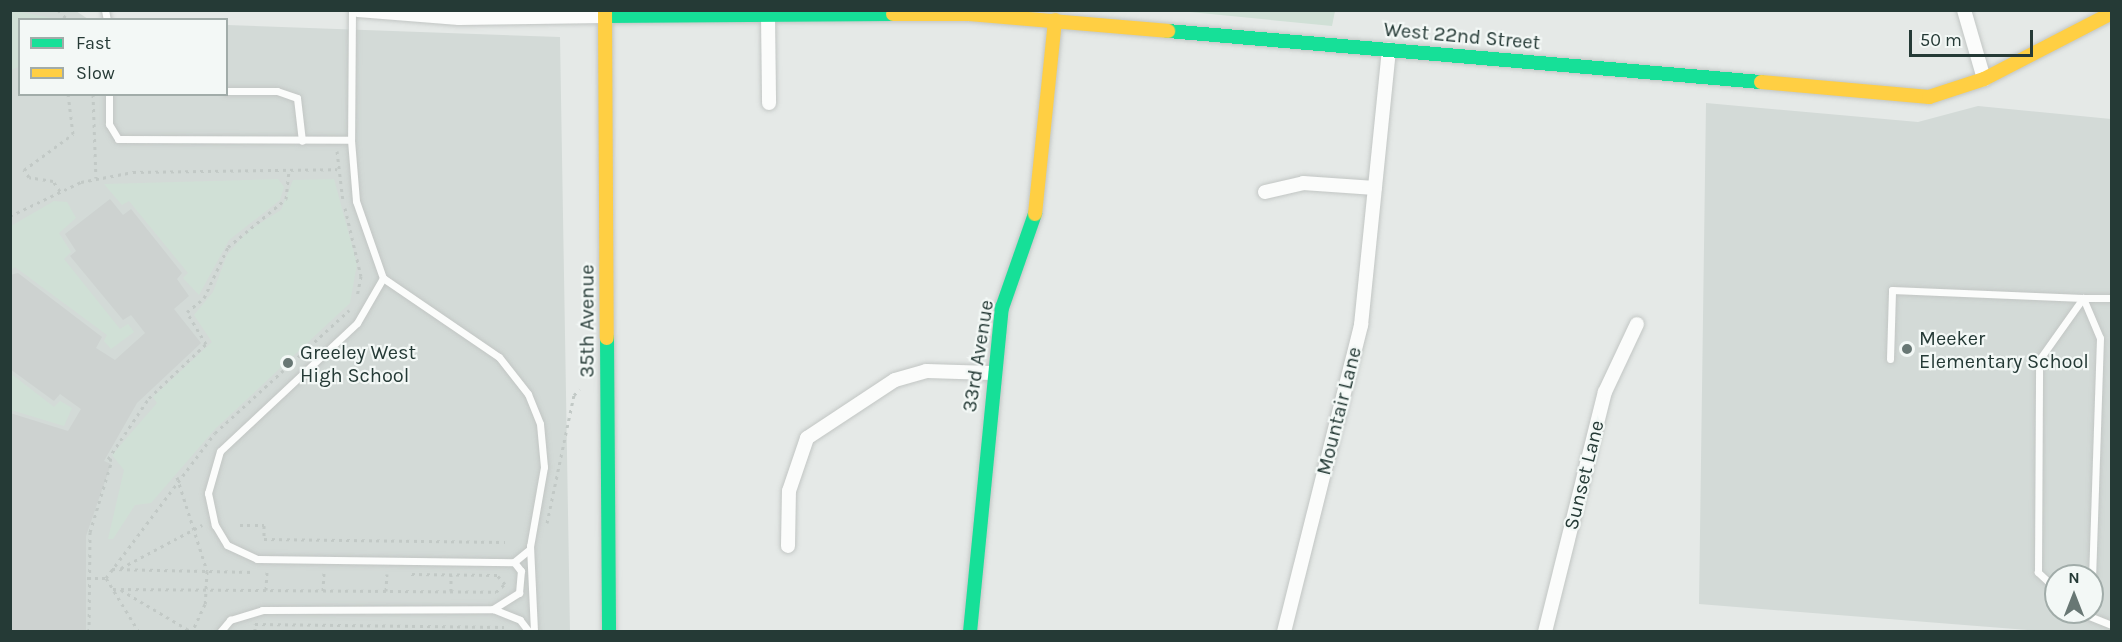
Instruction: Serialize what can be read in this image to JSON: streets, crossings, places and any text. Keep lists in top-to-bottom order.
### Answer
{
  "streets": {
    "street": [
      "West 22nd Street",
      "35th Avenue",
      "33rd Avenue",
      "Mountair Lane",
      "Sunset Lane"
    ]
  },
  "crossings": [
    ["West 22nd Street", "35th Avenue"],
    ["West 22nd Street", "33rd Avenue"],
    ["West 22nd Street", "Mountair Lane"]
  ],
  "places": ["Meeker Elementary School", "Greeley West High School"],
  "legend": ["Fast", "Slow"],
  "scale_bar": "50 m",
  "north": "top"
}
